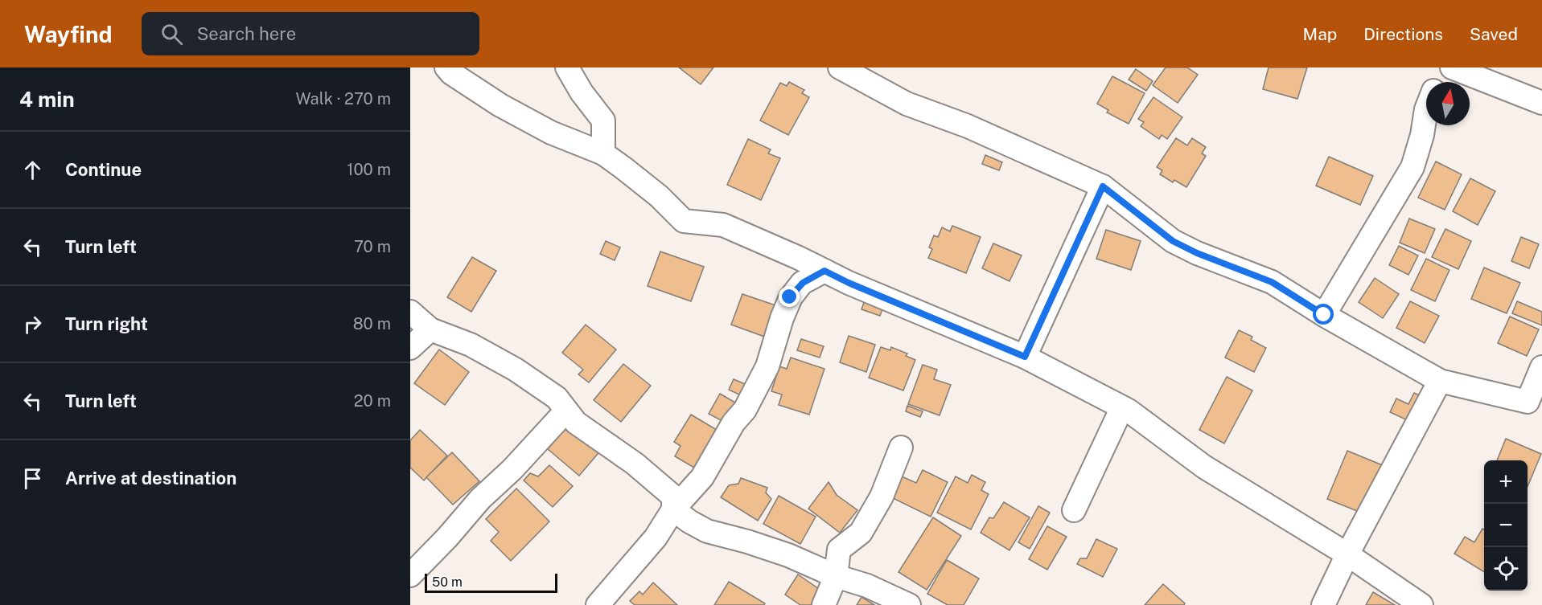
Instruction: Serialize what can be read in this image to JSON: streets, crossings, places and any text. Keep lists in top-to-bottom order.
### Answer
{
  "scale_bar": "50 m",
  "north": "top",
  "page": {
    "header": "Wayfind",
    "search": "Search here",
    "nav": ["Map", "Directions", "Saved"],
    "heading": ["4 min", "Walk · 270 m"],
    "list": [
      ["Continue", "100 m"],
      ["Turn left", "70 m"],
      ["Turn right", "80 m"],
      ["Turn left", "20 m"],
      "Arrive at destination"
    ],
    "map_buttons": ["+", "−"],
    "scale": "50 m"
  }
}
